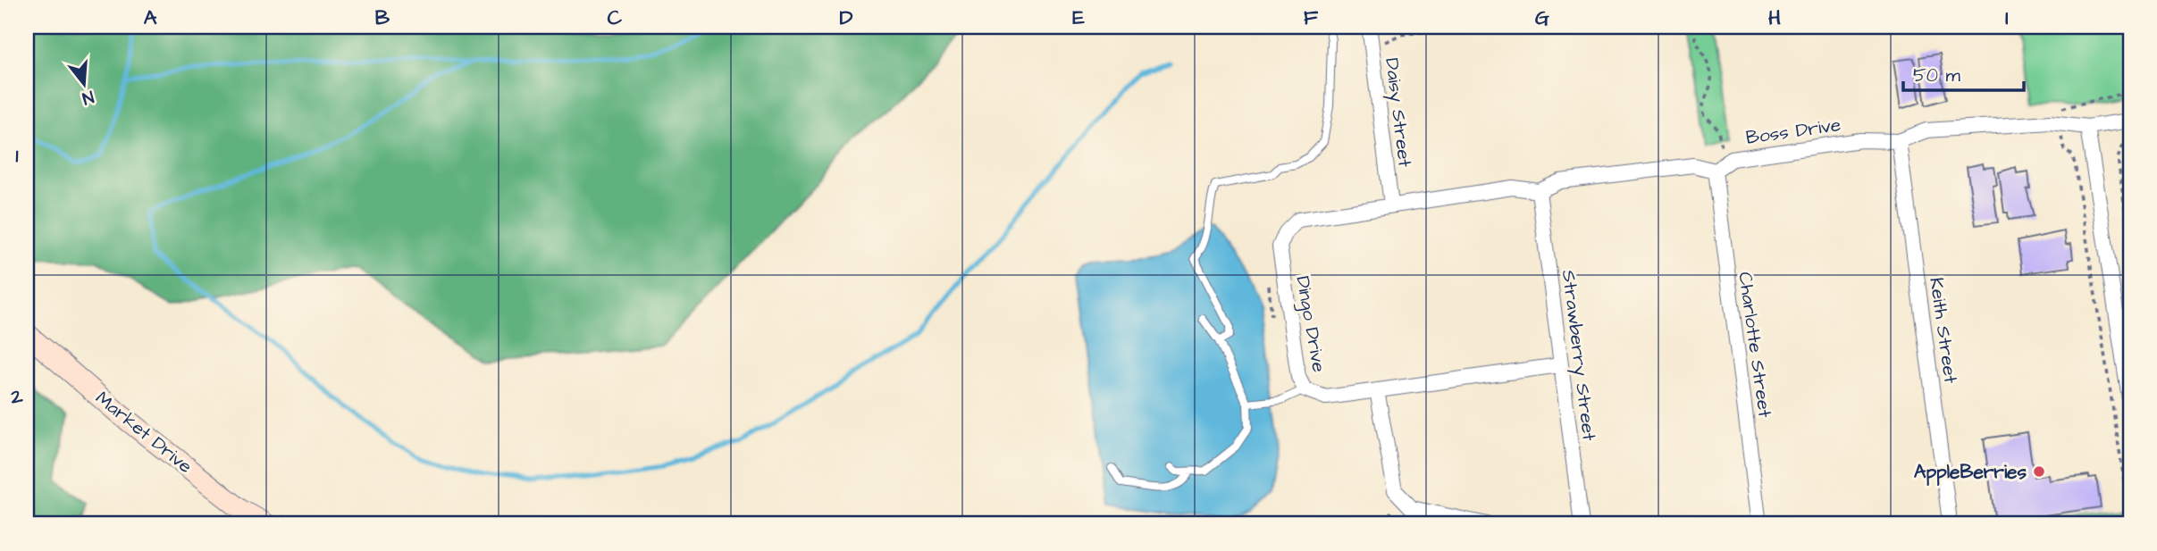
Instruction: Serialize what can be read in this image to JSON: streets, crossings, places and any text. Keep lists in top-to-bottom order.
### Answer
{
  "streets": {
    "street": [
      "Daisy Street",
      "Boss Drive",
      "Dingo Drive",
      "Keith Street",
      "Charlotte Street",
      "Strawberry Street",
      "Market Drive"
    ]
  },
  "crossings": [
    ["Daisy Street", "Dingo Drive"],
    ["Boss Drive", "Keith Street"],
    ["Boss Drive", "Charlotte Street"],
    ["Dingo Drive", "Strawberry Street"]
  ],
  "places": ["AppleBerries"],
  "scale_bar": "50 m",
  "north": "bottom",
  "grid": {
    "columns": [
      "A",
      "B",
      "C",
      "D",
      "E",
      "F",
      "G",
      "H",
      "I"
    ],
    "rows": ["1", "2"]
  }
}
